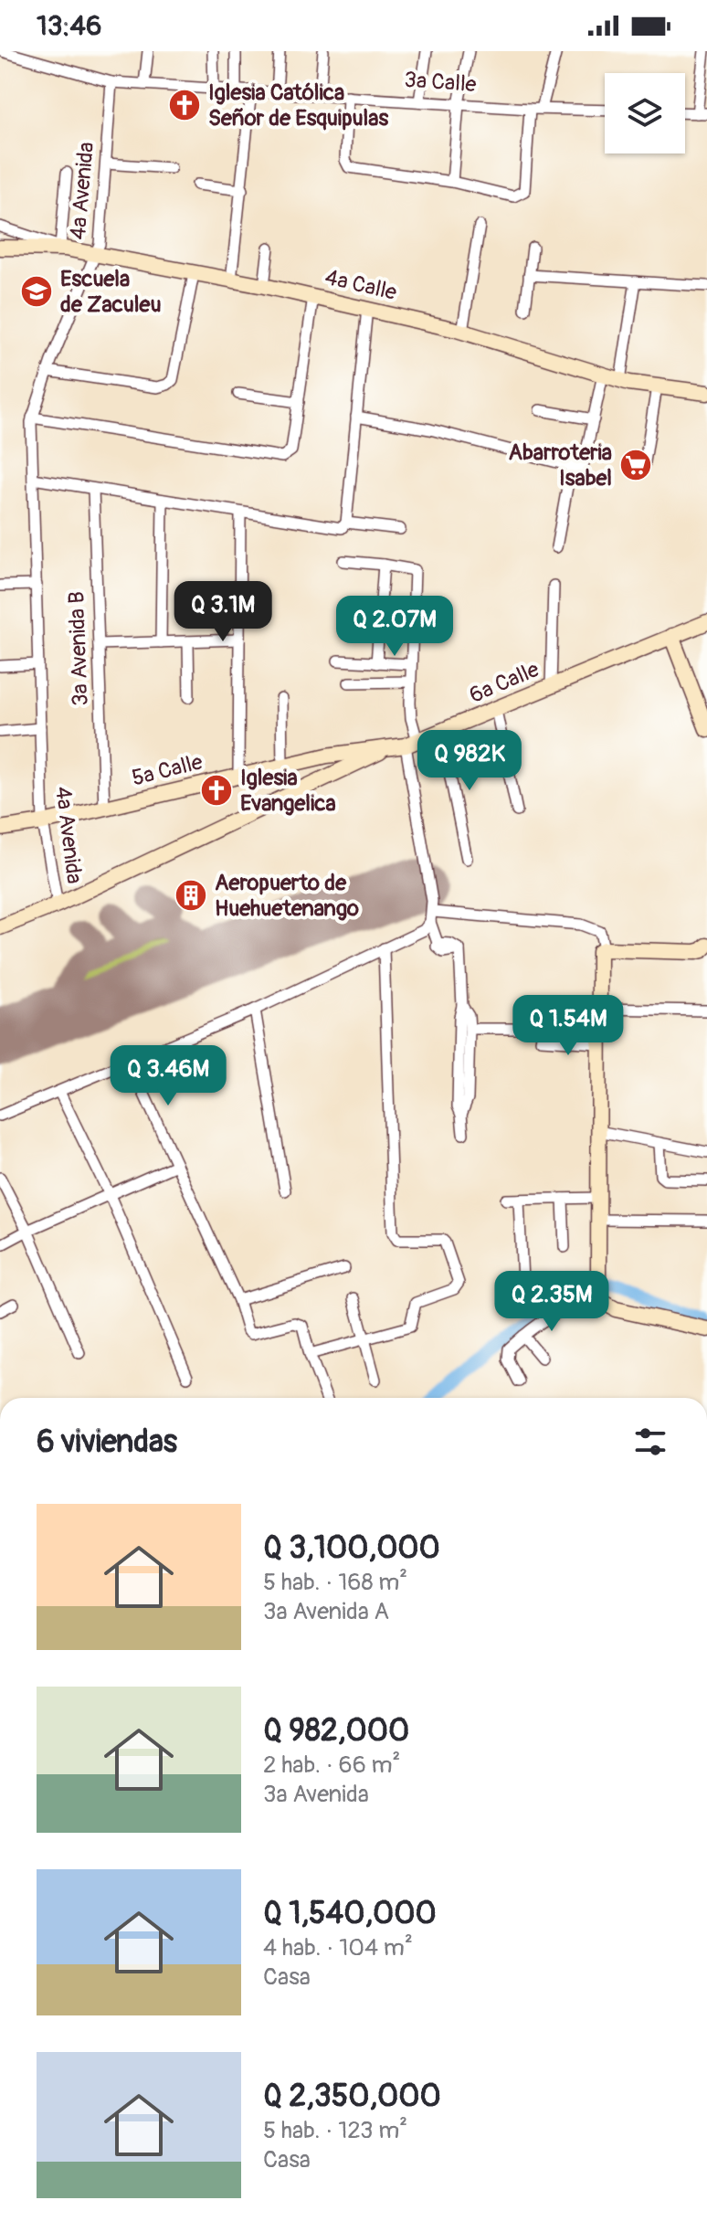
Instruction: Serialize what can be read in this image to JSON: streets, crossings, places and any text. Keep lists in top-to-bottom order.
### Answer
{
  "streets": {
    "street": [
      "3a Calle",
      "4a Avenida",
      "4a Calle",
      "3a Avenida B",
      "6a Calle",
      "5a Calle"
    ]
  },
  "crossings": [
    ["3a Calle", "4a Avenida"],
    ["4a Avenida", "4a Calle"],
    ["4a Avenida", "6a Calle"],
    ["4a Avenida", "5a Calle"],
    ["3a Avenida B", "5a Calle"],
    ["6a Calle", "5a Calle"]
  ],
  "places": {
    "church": ["Iglesia Católica Señor de Esquipulas", "Iglesia Evangelica"],
    "school or university": ["Escuela de Zaculeu"],
    "supermarket": ["Abarroteria Isabel"],
    "building": ["Aeropuerto de Huehuetenango"]
  },
  "page": {
    "status": "13:46",
    "price": [
      "Q 3.1M",
      "Q 2.07M",
      "Q 982K",
      "Q 1.54M",
      "Q 3.46M",
      "Q 2.35M"
    ],
    "heading": "6 viviendas",
    "list": [
      {
        "name": "Q 3,100,000",
        "note": "5 hab. · 168 m² · 3a Avenida A"
      },
      {
        "name": "Q 982,000",
        "note": "2 hab. · 66 m² · 3a Avenida"
      },
      {
        "name": "Q 1,540,000",
        "note": "4 hab. · 104 m² · Casa"
      },
      {
        "name": "Q 2,350,000",
        "note": "5 hab. · 123 m² · Casa"
      }
    ]
  }
}
